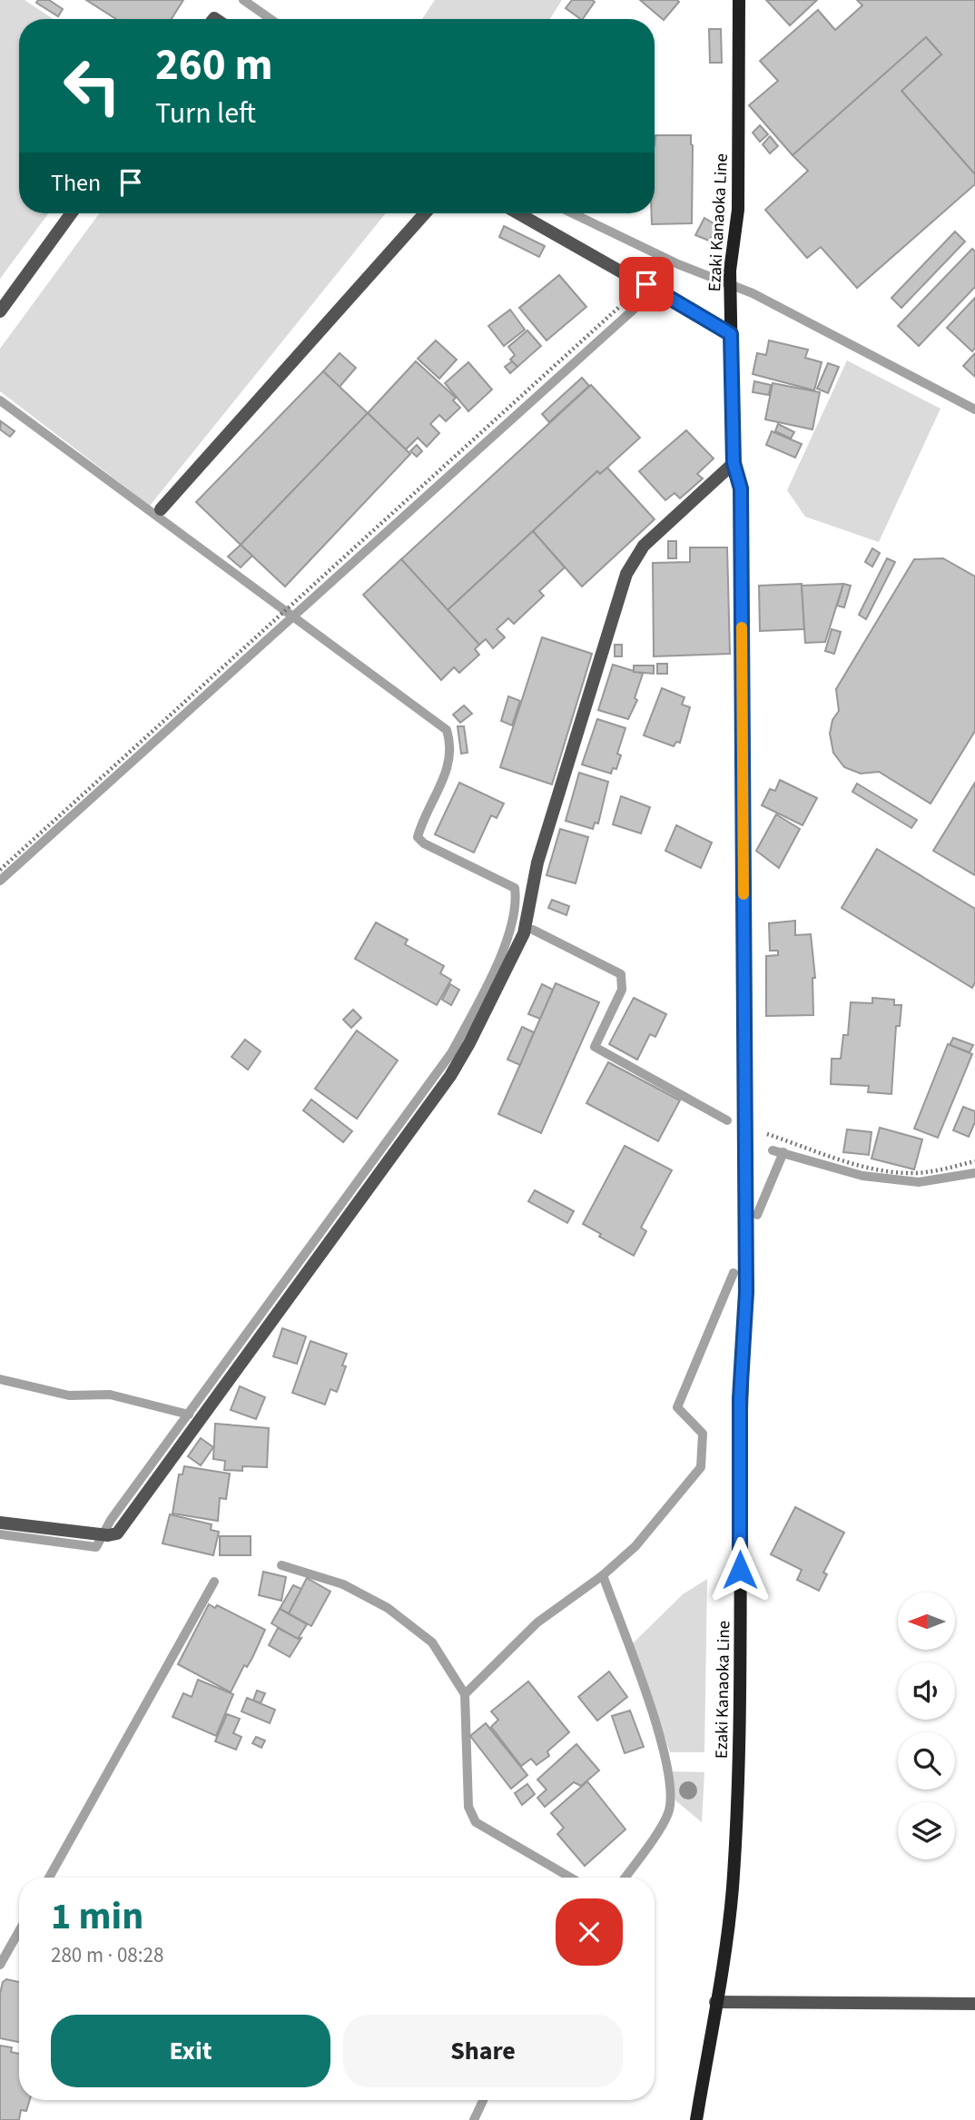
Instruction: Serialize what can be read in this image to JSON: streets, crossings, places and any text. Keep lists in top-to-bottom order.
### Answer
{
  "streets": {
    "main road": ["Ezaki Kanaoka Line"]
  },
  "north": "left",
  "page": {
    "turn": ["260 m", "Turn left"],
    "then": "Then",
    "heading": ["1 min", "280 m · 08:28"],
    "buttons": ["Exit", "Share"]
  }
}
